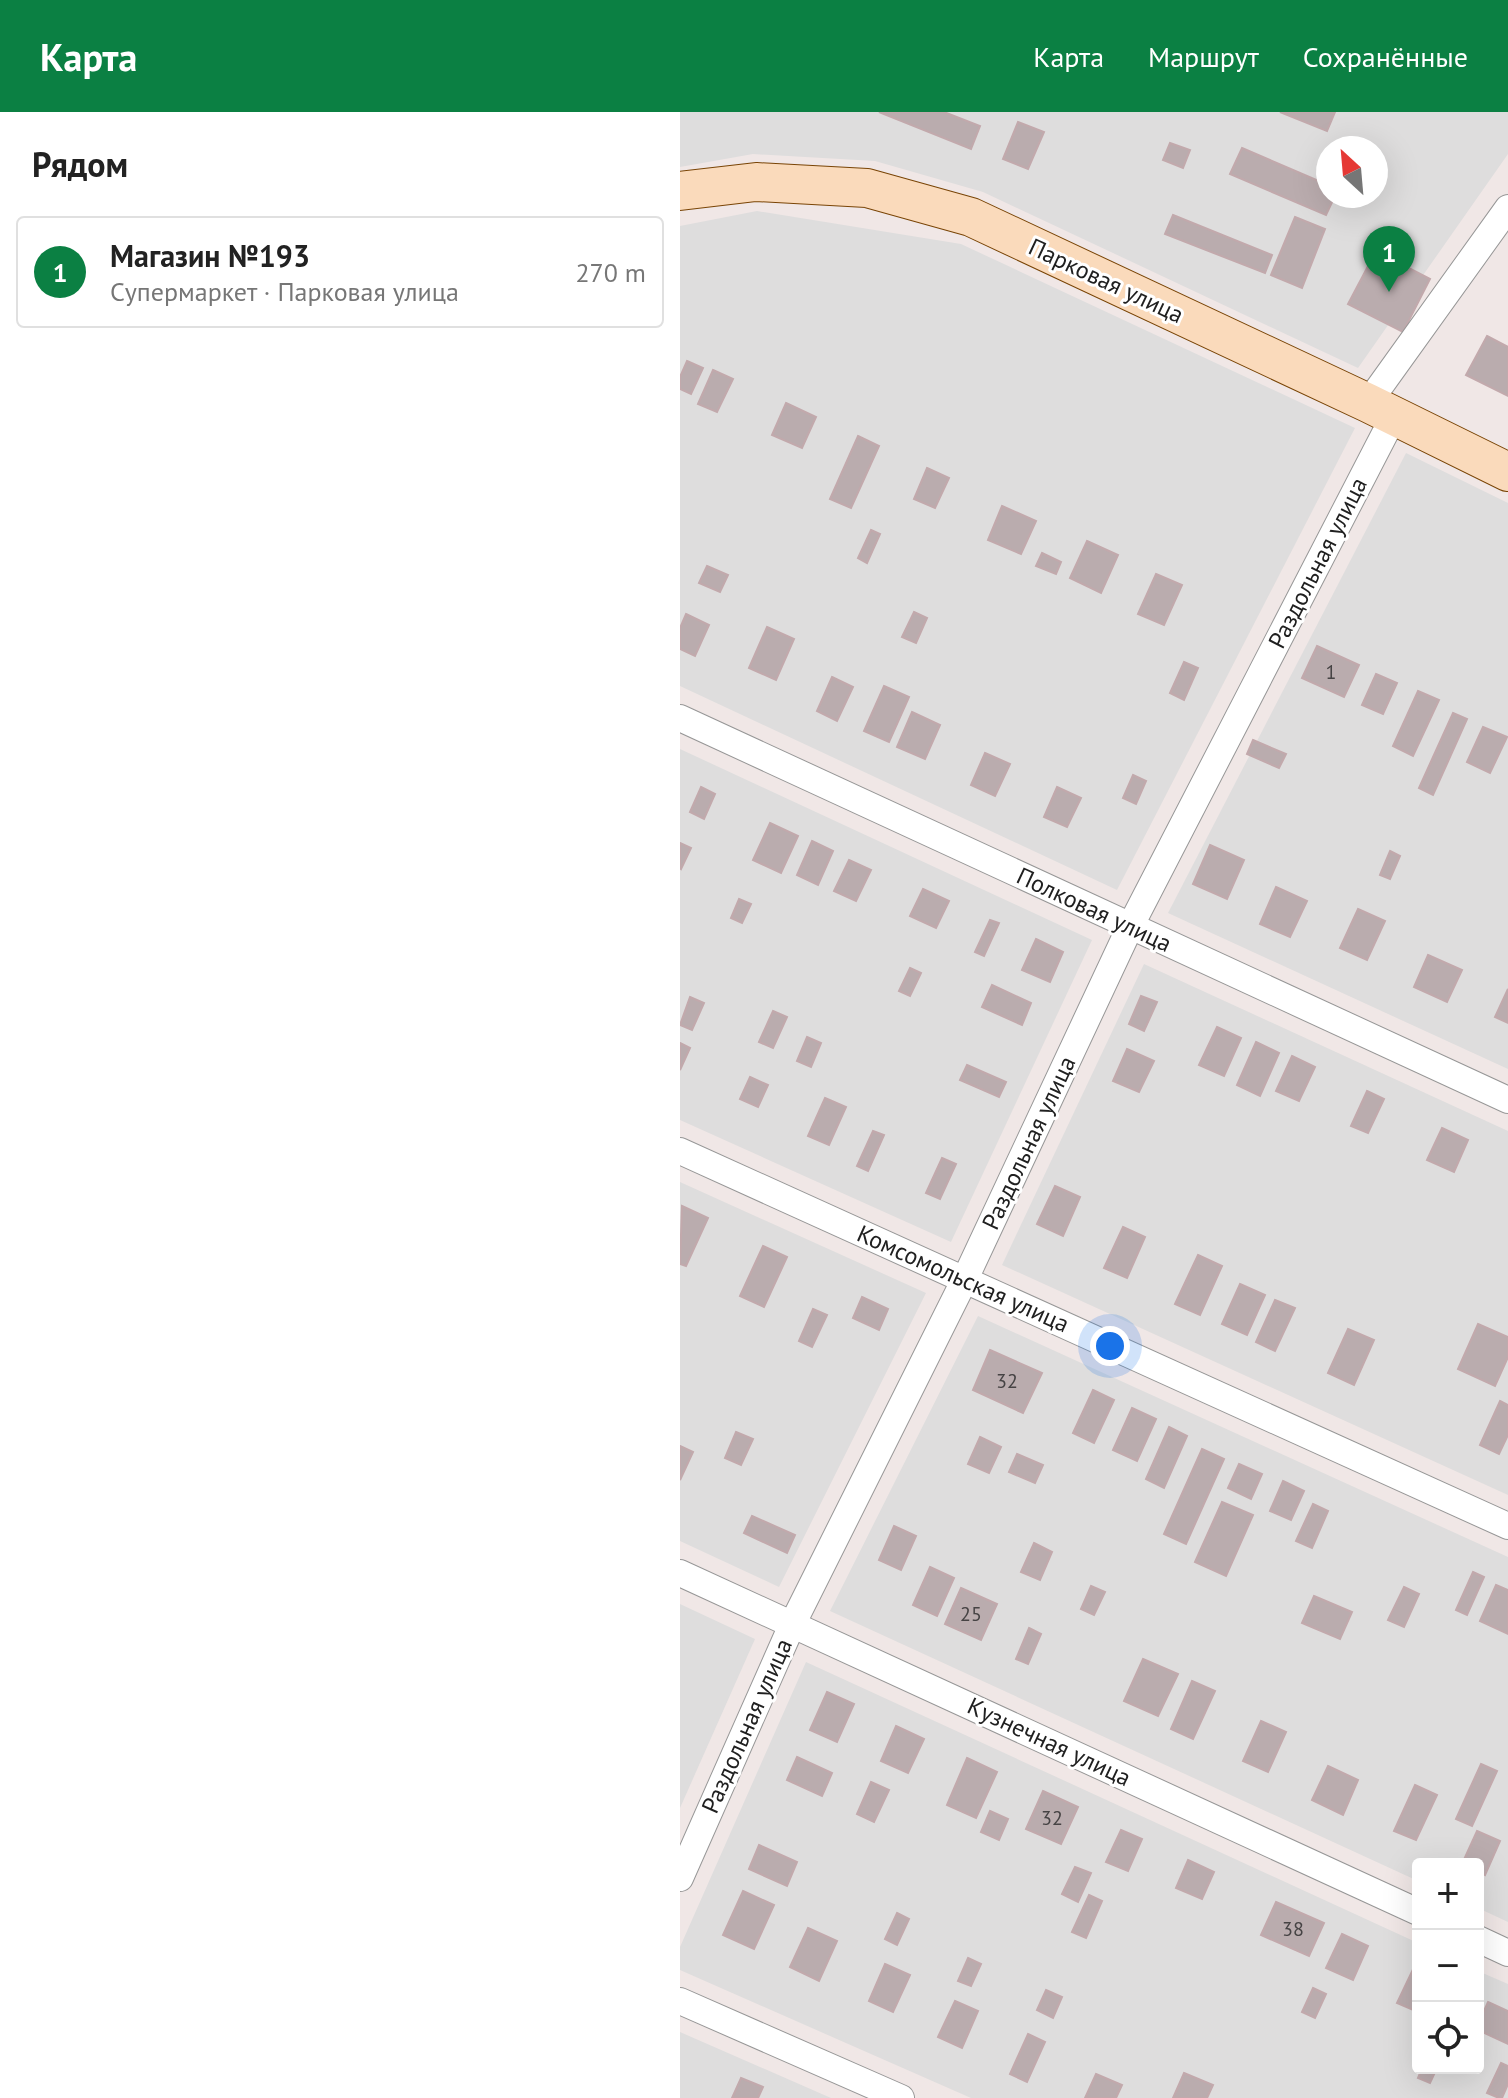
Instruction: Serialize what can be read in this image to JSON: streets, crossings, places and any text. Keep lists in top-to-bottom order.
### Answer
{
  "streets": {
    "main road": ["Парковая улица"],
    "street": [
      "Раздольная улица",
      "Полковая улица",
      "Комсомольская улица",
      "Кузнечная улица"
    ]
  },
  "crossings": [
    ["Парковая улица", "Раздольная улица"],
    ["Раздольная улица", "Полковая улица"],
    ["Раздольная улица", "Комсомольская улица"],
    ["Раздольная улица", "Кузнечная улица"]
  ],
  "house_numbers": [
    "1",
    "32",
    "25",
    "32",
    "38"
  ],
  "north": "top left",
  "page": {
    "header": "Карта",
    "nav": ["Карта", "Маршрут", "Сохранённые"],
    "heading": "Рядом",
    "list": [
      {
        "mark": "1",
        "name": "Магазин №193",
        "note": "Супермаркет · Парковая улица",
        "value": "270 m"
      }
    ],
    "pins": "1",
    "map_buttons": ["+", "−"]
  }
}
